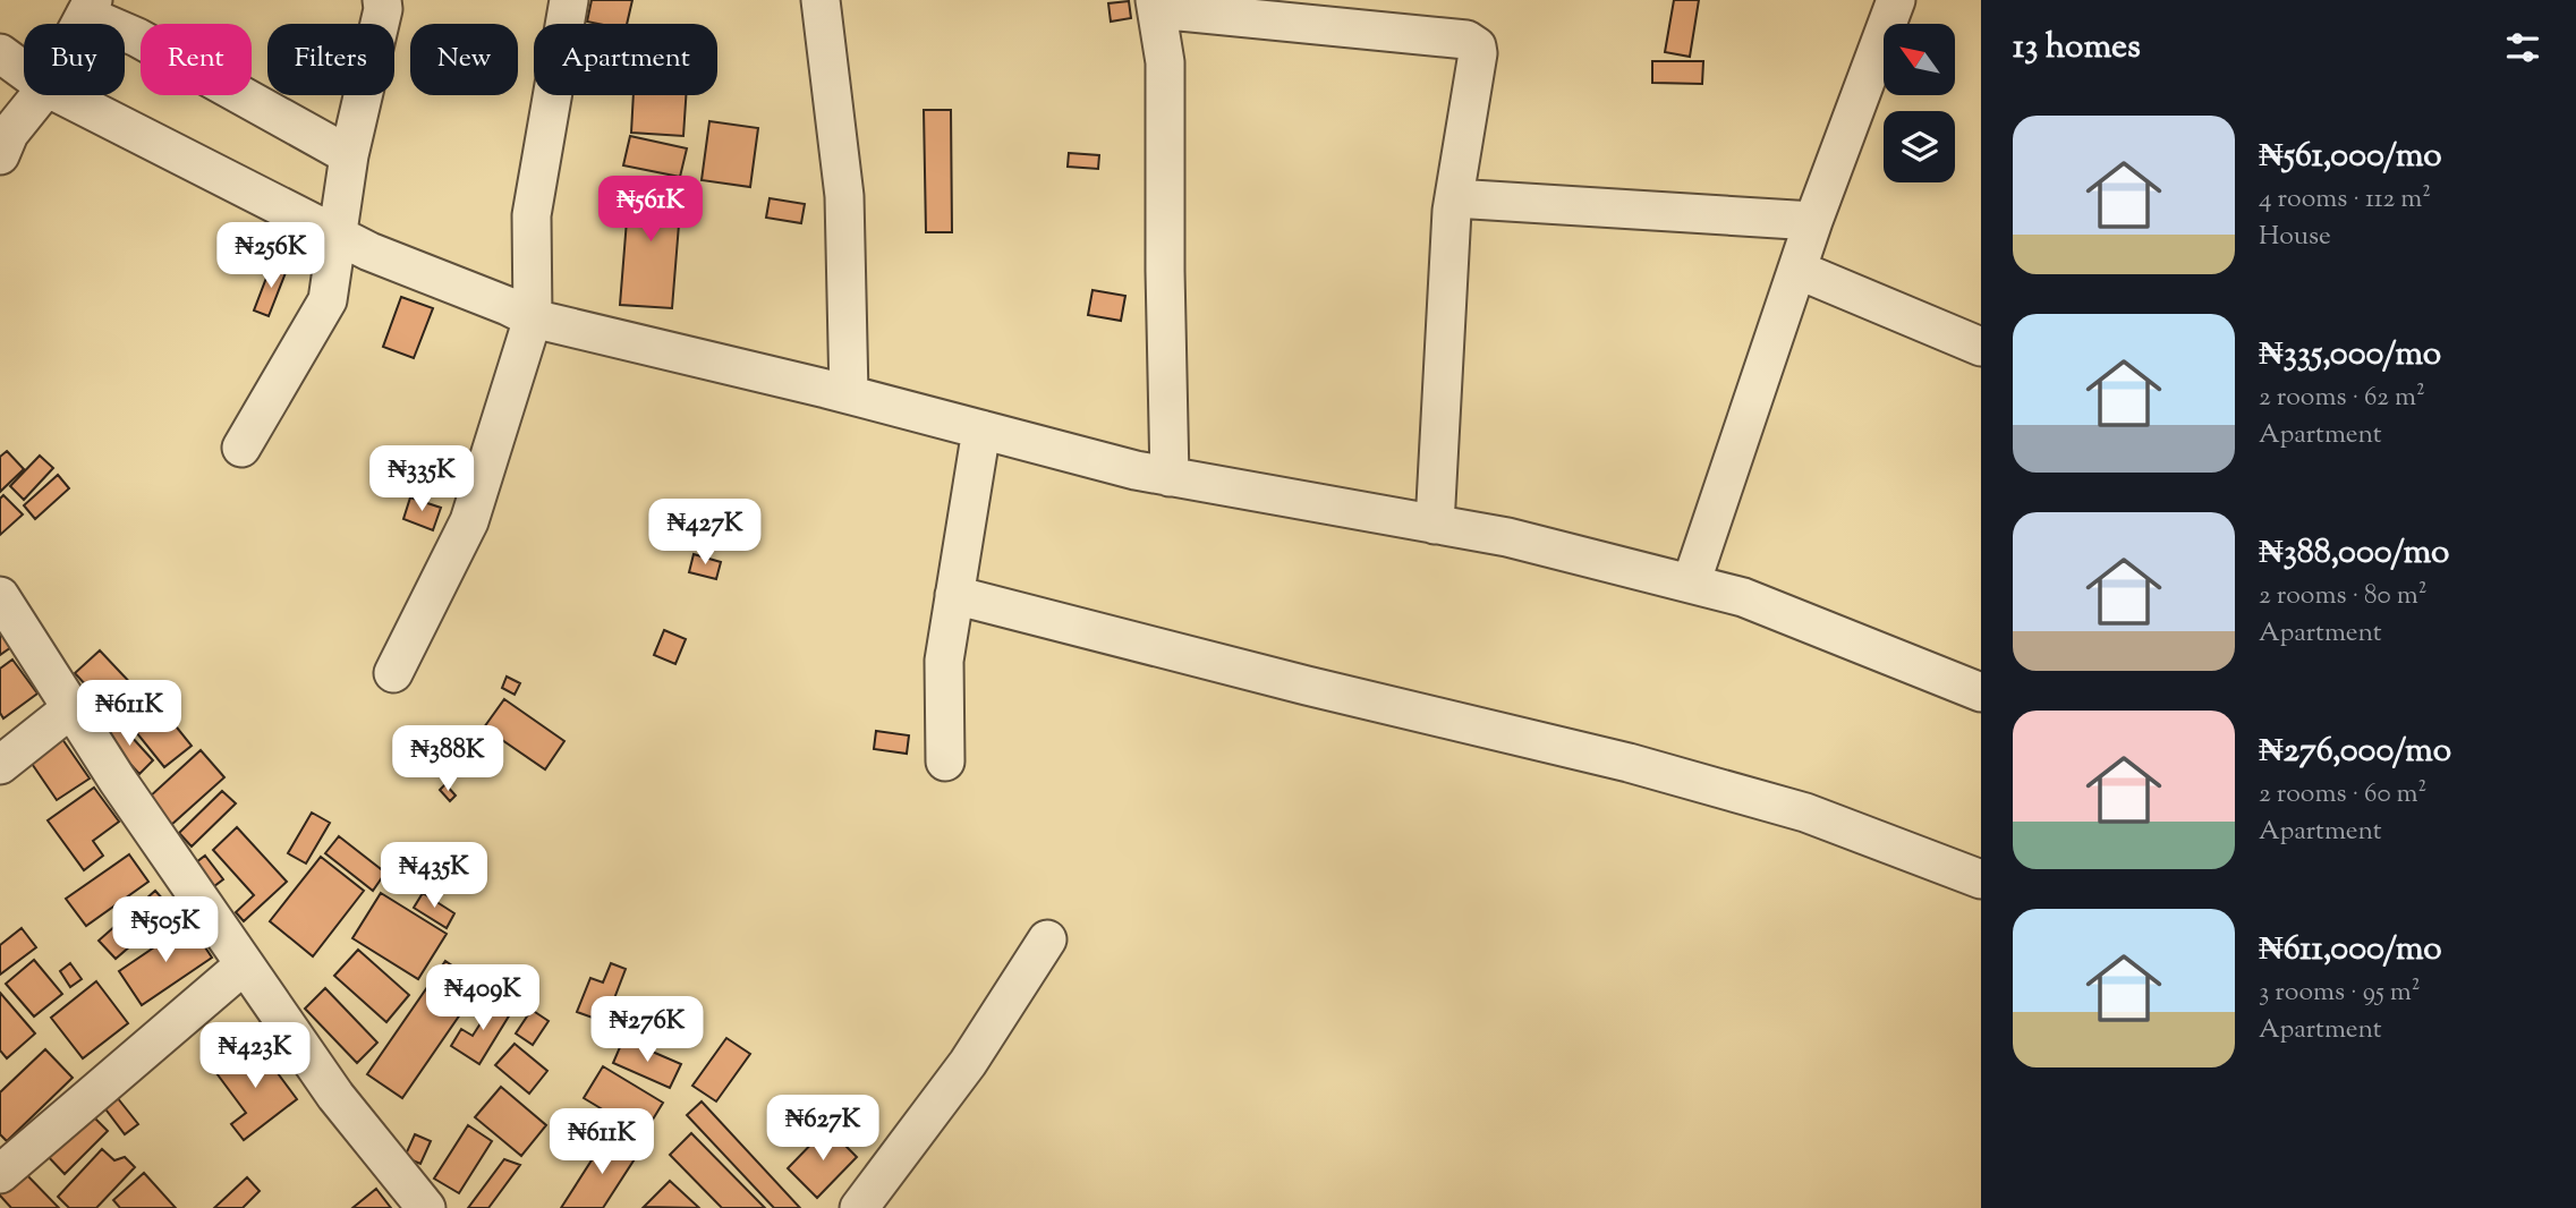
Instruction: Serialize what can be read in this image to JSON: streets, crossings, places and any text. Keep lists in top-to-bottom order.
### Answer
{
  "north": "top left",
  "page": {
    "heading": "13 homes",
    "chip": [
      "Buy",
      "Rent",
      "Filters",
      "New",
      "Apartment"
    ],
    "list": [
      {
        "name": "₦561,000/mo",
        "note": "4 rooms · 112 m² · House"
      },
      {
        "name": "₦335,000/mo",
        "note": "2 rooms · 62 m² · Apartment"
      },
      {
        "name": "₦388,000/mo",
        "note": "2 rooms · 80 m² · Apartment"
      },
      {
        "name": "₦276,000/mo",
        "note": "2 rooms · 60 m² · Apartment"
      },
      {
        "name": "₦611,000/mo",
        "note": "3 rooms · 95 m² · Apartment"
      }
    ],
    "price": [
      "₦561K",
      "₦256K",
      "₦335K",
      "₦427K",
      "₦611K",
      "₦388K",
      "₦435K",
      "₦505K",
      "₦409K",
      "₦276K",
      "₦423K",
      "₦627K",
      "₦611K"
    ]
  }
}
